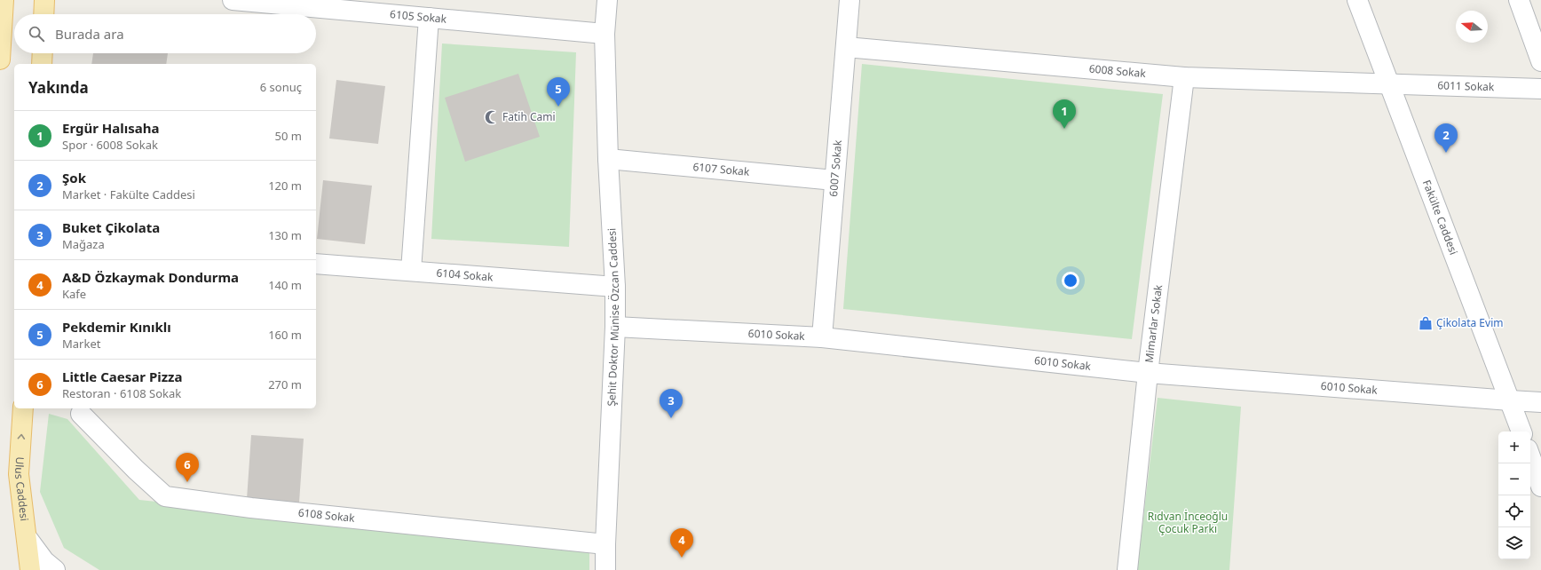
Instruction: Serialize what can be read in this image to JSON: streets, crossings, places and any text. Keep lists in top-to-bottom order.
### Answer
{
  "streets": {
    "main road": ["Ulus Caddesi"],
    "street": [
      "6105 Sokak",
      "6008 Sokak",
      "6011 Sokak",
      "6007 Sokak",
      "6107 Sokak",
      "Fakülte Caddesi",
      "6104 Sokak",
      "Şehit Doktor Münise Özcan Caddesi",
      "Mimarlar Sokak",
      "6010 Sokak",
      "6108 Sokak"
    ]
  },
  "crossings": [
    ["6105 Sokak", "Şehit Doktor Münise Özcan Caddesi"],
    ["6008 Sokak", "6011 Sokak"],
    ["6008 Sokak", "6007 Sokak"],
    ["6008 Sokak", "Fakülte Caddesi"],
    ["6008 Sokak", "Mimarlar Sokak"],
    ["6011 Sokak", "Fakülte Caddesi"],
    ["6007 Sokak", "6107 Sokak"],
    ["6007 Sokak", "6010 Sokak"],
    ["6107 Sokak", "Şehit Doktor Münise Özcan Caddesi"],
    ["Fakülte Caddesi", "6010 Sokak"],
    ["6104 Sokak", "Şehit Doktor Münise Özcan Caddesi"],
    ["Şehit Doktor Münise Özcan Caddesi", "6010 Sokak"],
    ["Şehit Doktor Münise Özcan Caddesi", "6108 Sokak"],
    ["Mimarlar Sokak", "6010 Sokak"]
  ],
  "one_way": ["Ulus Caddesi"],
  "parks": ["Rıdvan İnceoğlu Çocuk Parkı"],
  "places": {
    "mosque": ["Fatih Cami"],
    "shop": ["Çikolata Evim"]
  },
  "north": "left",
  "page": {
    "search": "Burada ara",
    "heading": ["Yakında", "6 sonuç"],
    "pins": [
      "5",
      "1",
      "2",
      "3",
      "6",
      "4"
    ],
    "list": [
      {
        "mark": "1",
        "name": "Ergür Halısaha",
        "note": "Spor · 6008 Sokak",
        "value": "50 m"
      },
      {
        "mark": "2",
        "name": "Şok",
        "note": "Market · Fakülte Caddesi",
        "value": "120 m"
      },
      {
        "mark": "3",
        "name": "Buket Çikolata",
        "note": "Mağaza",
        "value": "130 m"
      },
      {
        "mark": "4",
        "name": "A&D Özkaymak Dondurma",
        "note": "Kafe",
        "value": "140 m"
      },
      {
        "mark": "5",
        "name": "Pekdemir Kınıklı",
        "note": "Market",
        "value": "160 m"
      },
      {
        "mark": "6",
        "name": "Little Caesar Pizza",
        "note": "Restoran · 6108 Sokak",
        "value": "270 m"
      }
    ],
    "map_buttons": ["+", "−"]
  }
}
